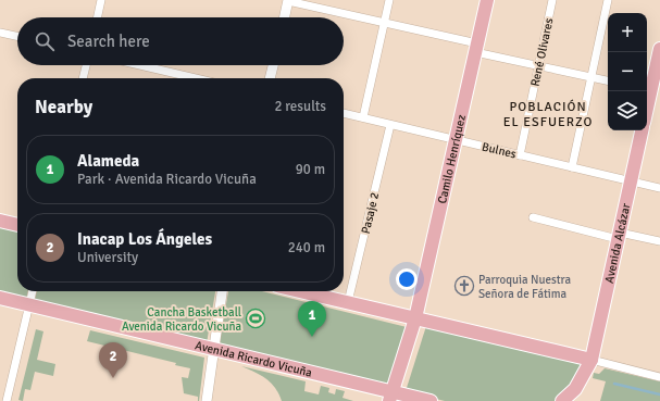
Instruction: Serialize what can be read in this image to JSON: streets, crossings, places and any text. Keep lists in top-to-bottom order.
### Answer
{
  "streets": {
    "main road": ["Camilo Henríquez", "Avenida Alcázar", "Avenida Ricardo Vicuña"],
    "street": ["René Olivares", "Bulnes", "Pasaje 2"]
  },
  "crossings": [
    ["René Olivares", "Bulnes"],
    ["Bulnes", "Camilo Henríquez"],
    ["Bulnes", "Pasaje 2"],
    ["Bulnes", "Avenida Alcázar"],
    ["Camilo Henríquez", "Avenida Ricardo Vicuña"]
  ],
  "districts": ["POBLACIÓN EL ESFUERZO"],
  "places": {
    "church": ["Parroquia Nuestra Señora de Fátima"],
    "sports": ["Cancha Basketball Avenida Ricardo Vicuña"]
  },
  "page": {
    "map_buttons": ["+", "−"],
    "search": "Search here",
    "heading": ["Nearby", "2 results"],
    "list": [
      {
        "mark": "1",
        "name": "Alameda",
        "note": "Park · Avenida Ricardo Vicuña",
        "value": "90 m"
      },
      {
        "mark": "2",
        "name": "Inacap Los Ángeles",
        "note": "University",
        "value": "240 m"
      }
    ],
    "pins": ["1", "2"]
  }
}
